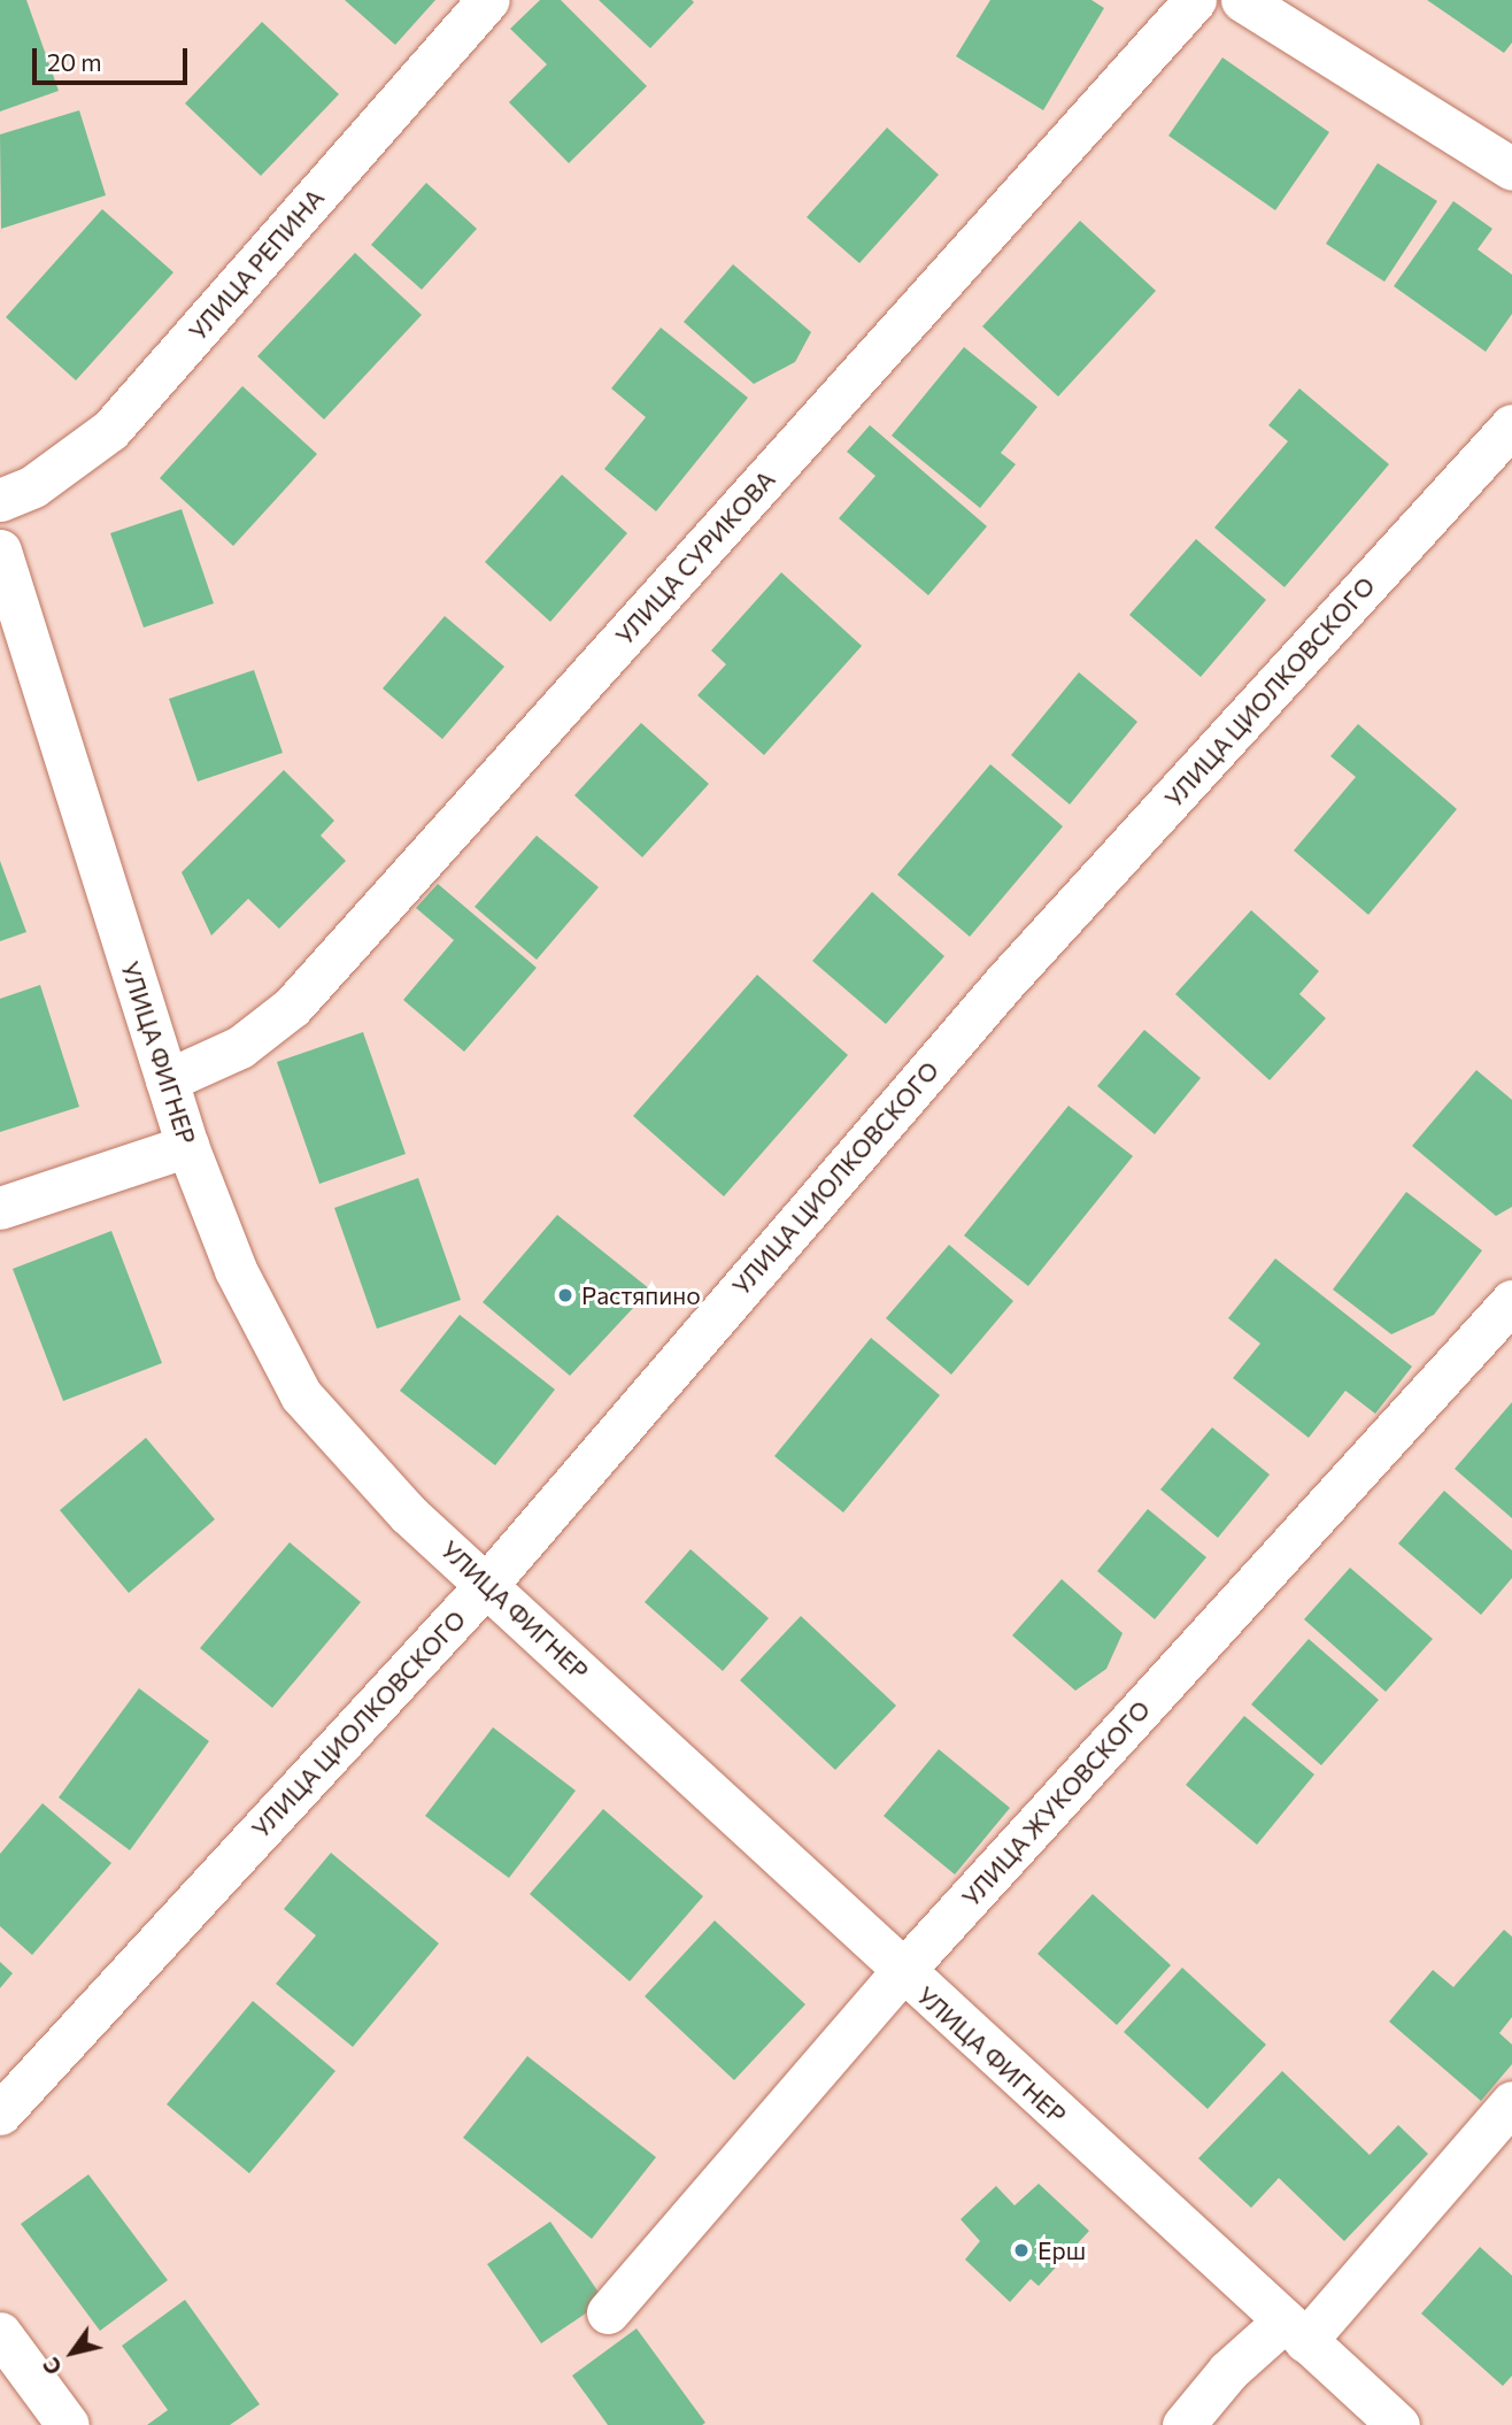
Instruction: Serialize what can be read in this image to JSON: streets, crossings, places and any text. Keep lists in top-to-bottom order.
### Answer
{
  "streets": {
    "street": [
      "УЛИЦА РЕПИНА",
      "УЛИЦА СУРИКОВА",
      "УЛИЦА ЦИОЛКОВСКОГО",
      "УЛИЦА ФИГНЕР",
      "УЛИЦА ЖУКОВСКОГО"
    ]
  },
  "crossings": [
    ["УЛИЦА СУРИКОВА", "УЛИЦА ФИГНЕР"],
    ["УЛИЦА ЦИОЛКОВСКОГО", "УЛИЦА ФИГНЕР"],
    ["УЛИЦА ФИГНЕР", "УЛИЦА ЖУКОВСКОГО"]
  ],
  "places": ["Растяпино", "Ерш"],
  "scale_bar": "20 m",
  "north": "bottom left"
}
